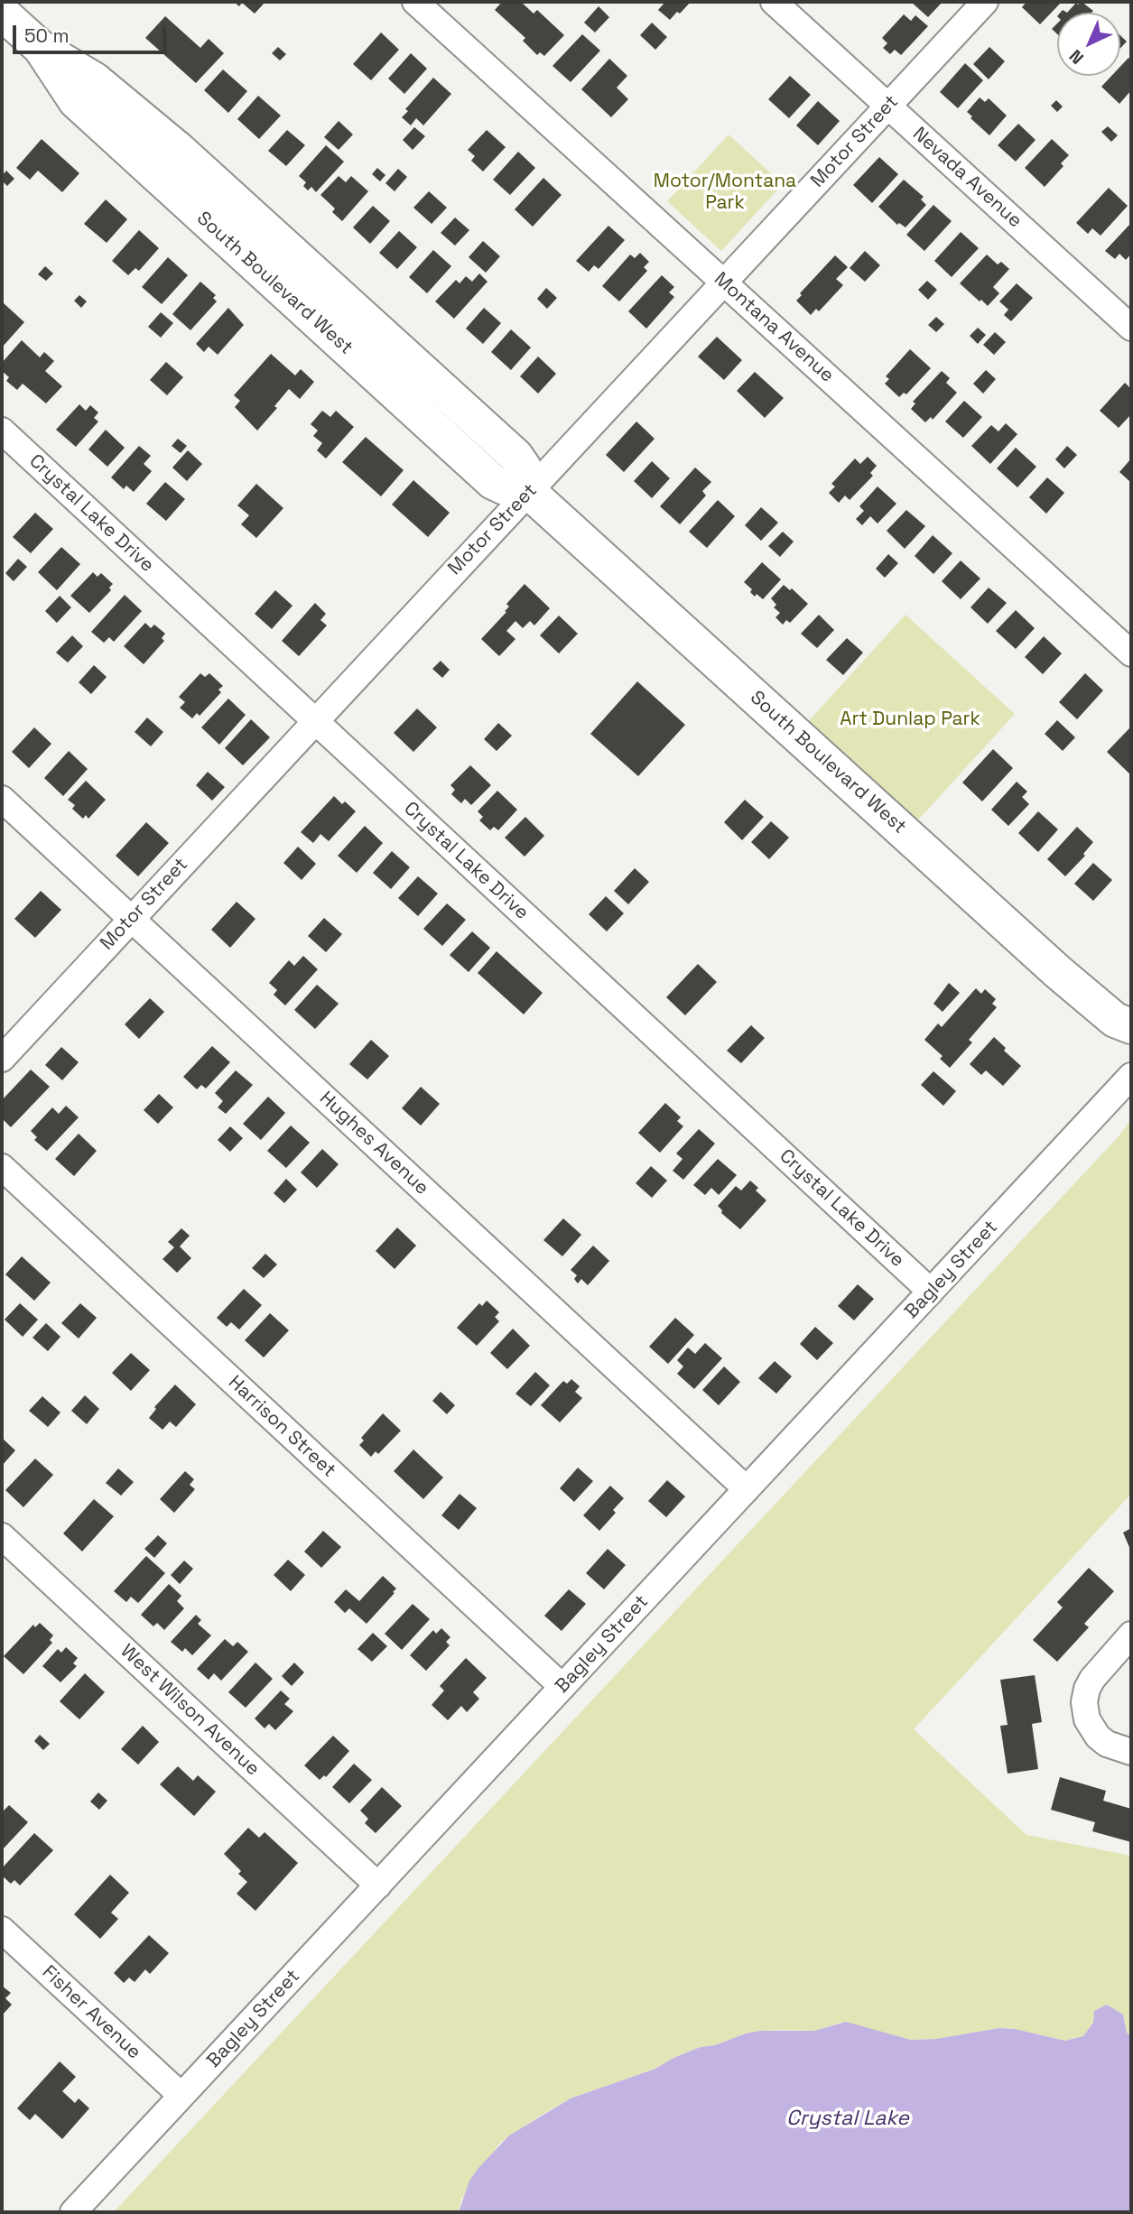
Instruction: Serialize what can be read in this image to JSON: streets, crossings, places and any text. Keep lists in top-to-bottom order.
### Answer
{
  "streets": {
    "street": [
      "Motor Street",
      "Nevada Avenue",
      "South Boulevard West",
      "Montana Avenue",
      "Crystal Lake Drive",
      "Hughes Avenue",
      "Bagley Street",
      "Harrison Street",
      "West Wilson Avenue",
      "Fisher Avenue"
    ]
  },
  "crossings": [
    ["Motor Street", "Nevada Avenue"],
    ["Motor Street", "South Boulevard West"],
    ["Motor Street", "Montana Avenue"],
    ["Motor Street", "Crystal Lake Drive"],
    ["Motor Street", "Hughes Avenue"],
    ["Crystal Lake Drive", "Bagley Street"],
    ["Hughes Avenue", "Bagley Street"],
    ["Bagley Street", "Harrison Street"],
    ["Bagley Street", "West Wilson Avenue"],
    ["Bagley Street", "Fisher Avenue"]
  ],
  "water": ["Crystal Lake"],
  "parks": ["Motor/Montana Park", "Art Dunlap Park"],
  "scale_bar": "50 m",
  "north": "bottom left"
}
